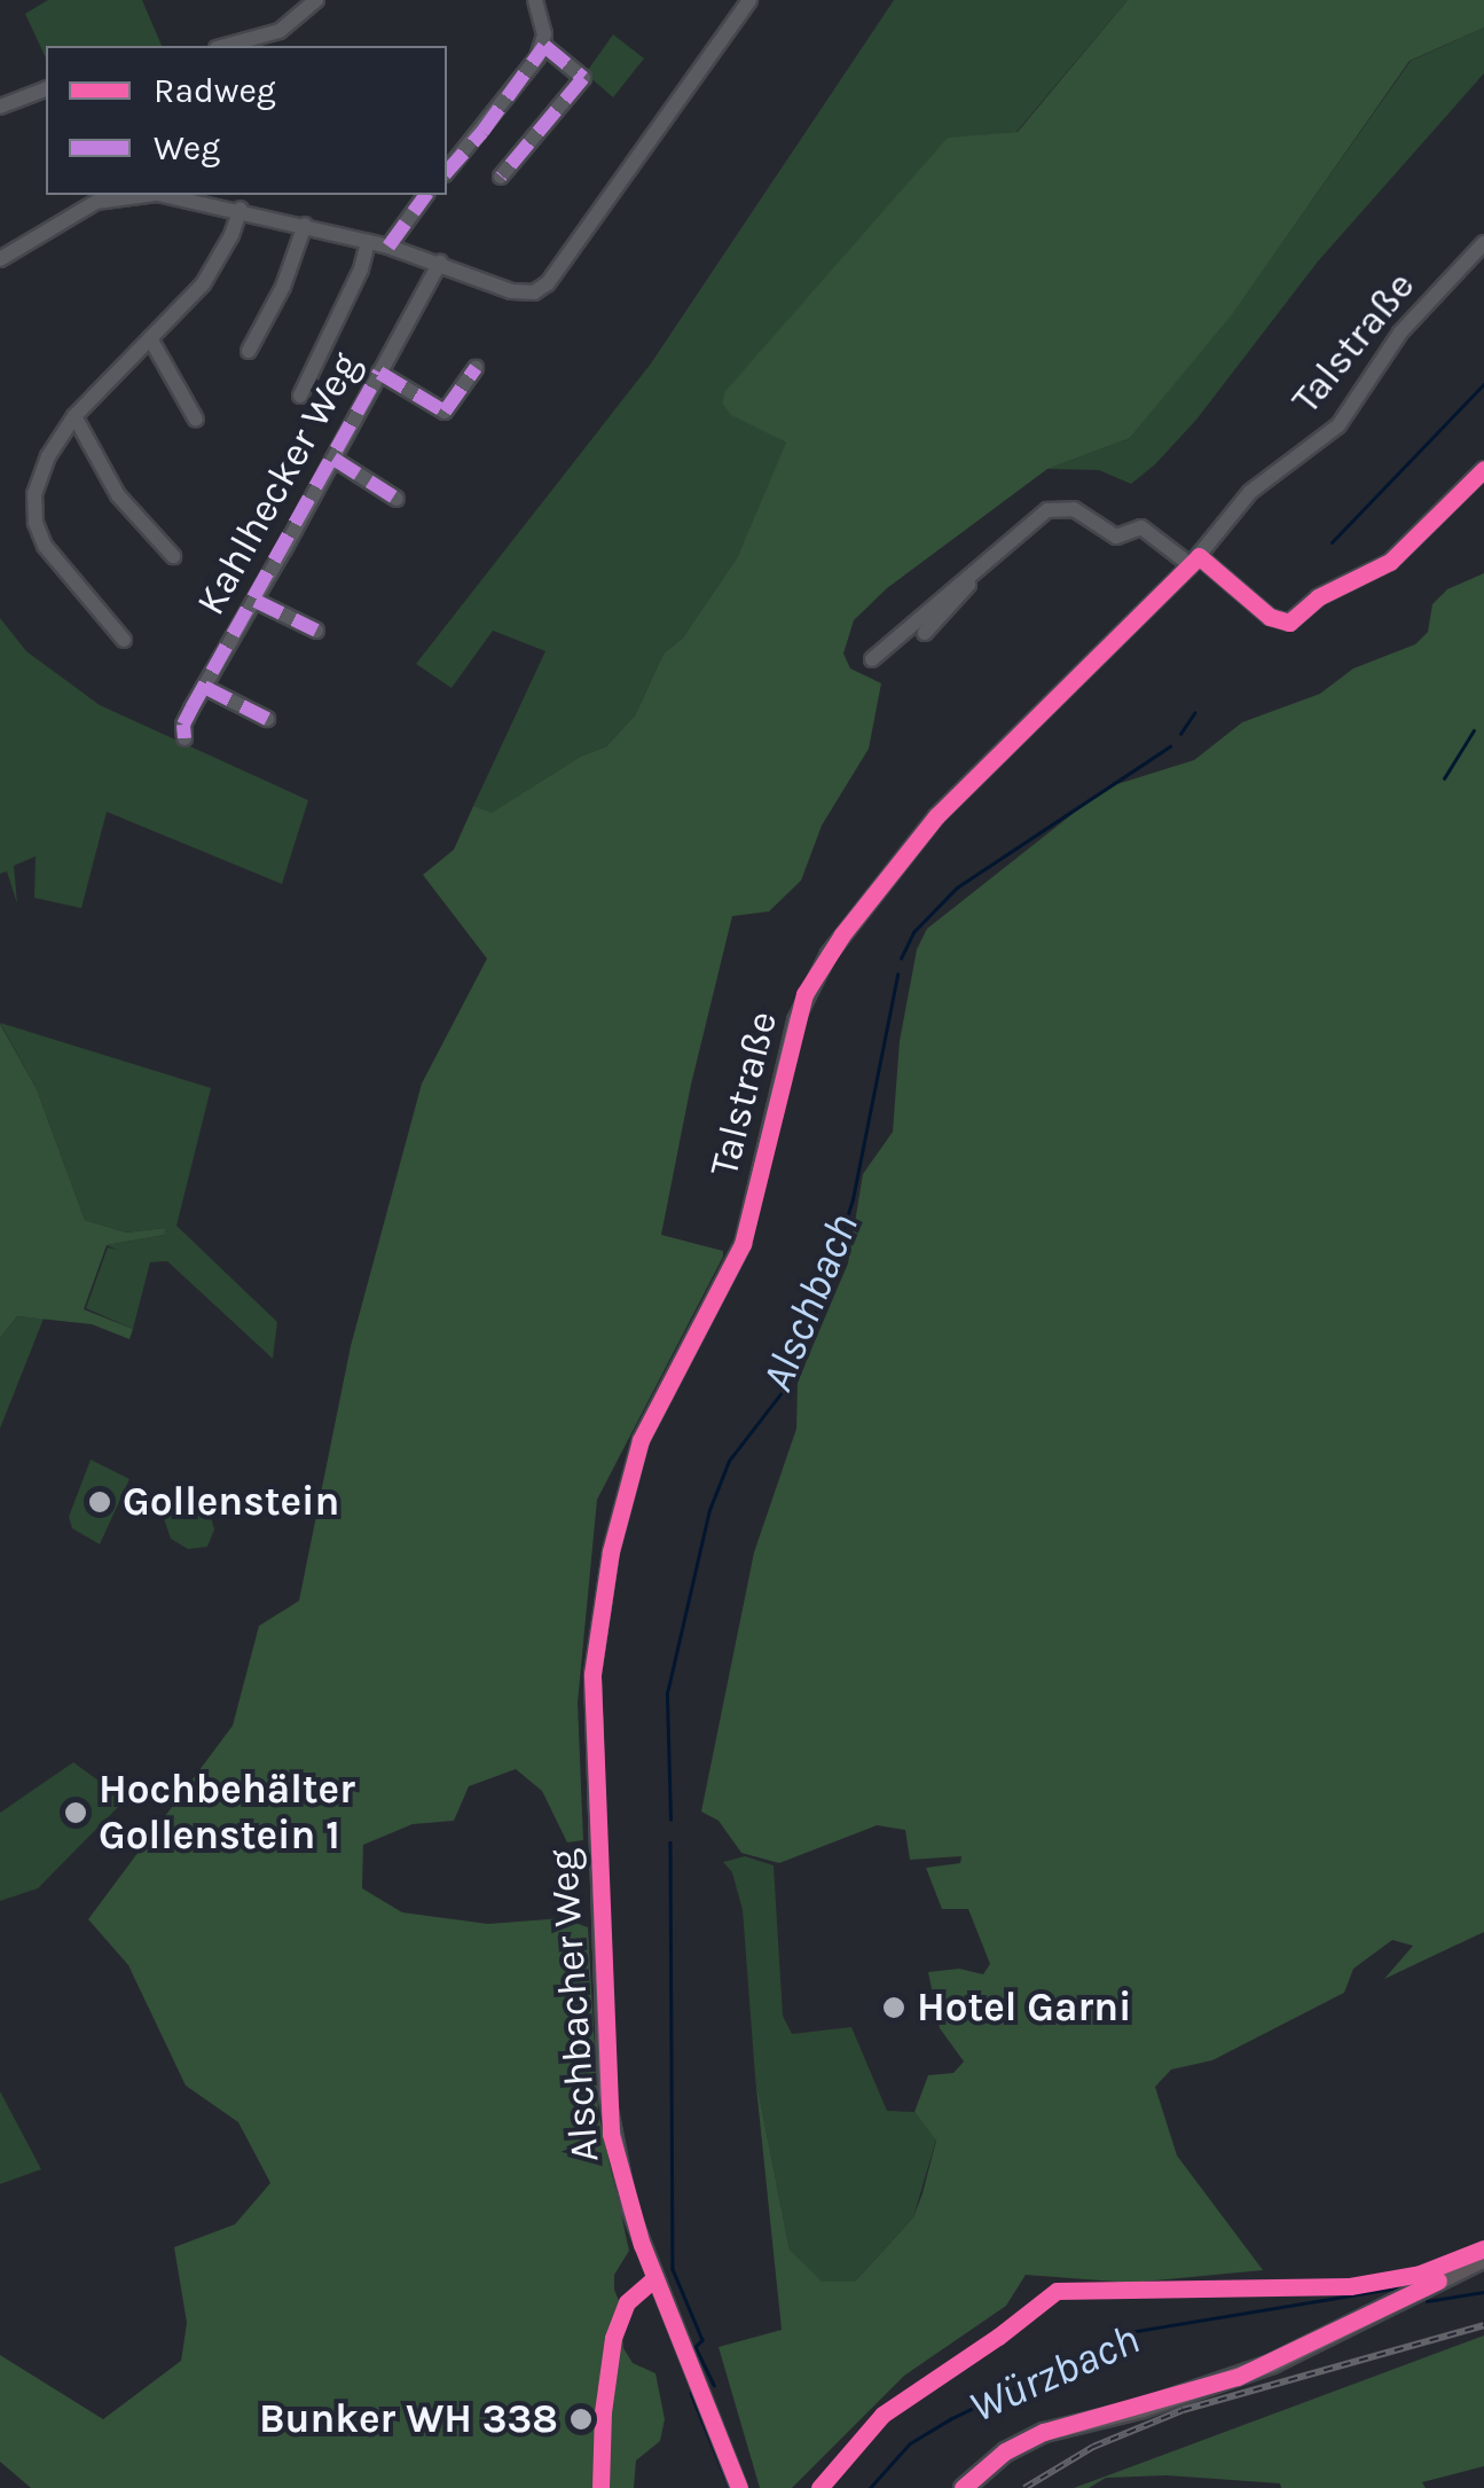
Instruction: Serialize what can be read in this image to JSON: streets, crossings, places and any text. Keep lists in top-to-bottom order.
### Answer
{
  "streets": {
    "street": ["Talstraße", "Kahlhecker Weg", "Alschbacher Weg"]
  },
  "crossings": [
    ["Talstraße", "Alschbacher Weg"]
  ],
  "water": ["Alschbach", "Würzbach"],
  "places": [
    "Gollenstein",
    "Hochbehälter Gollenstein 1",
    "Hotel Garni",
    "Bunker WH 338"
  ],
  "legend": ["Radweg", "Weg"]
}
